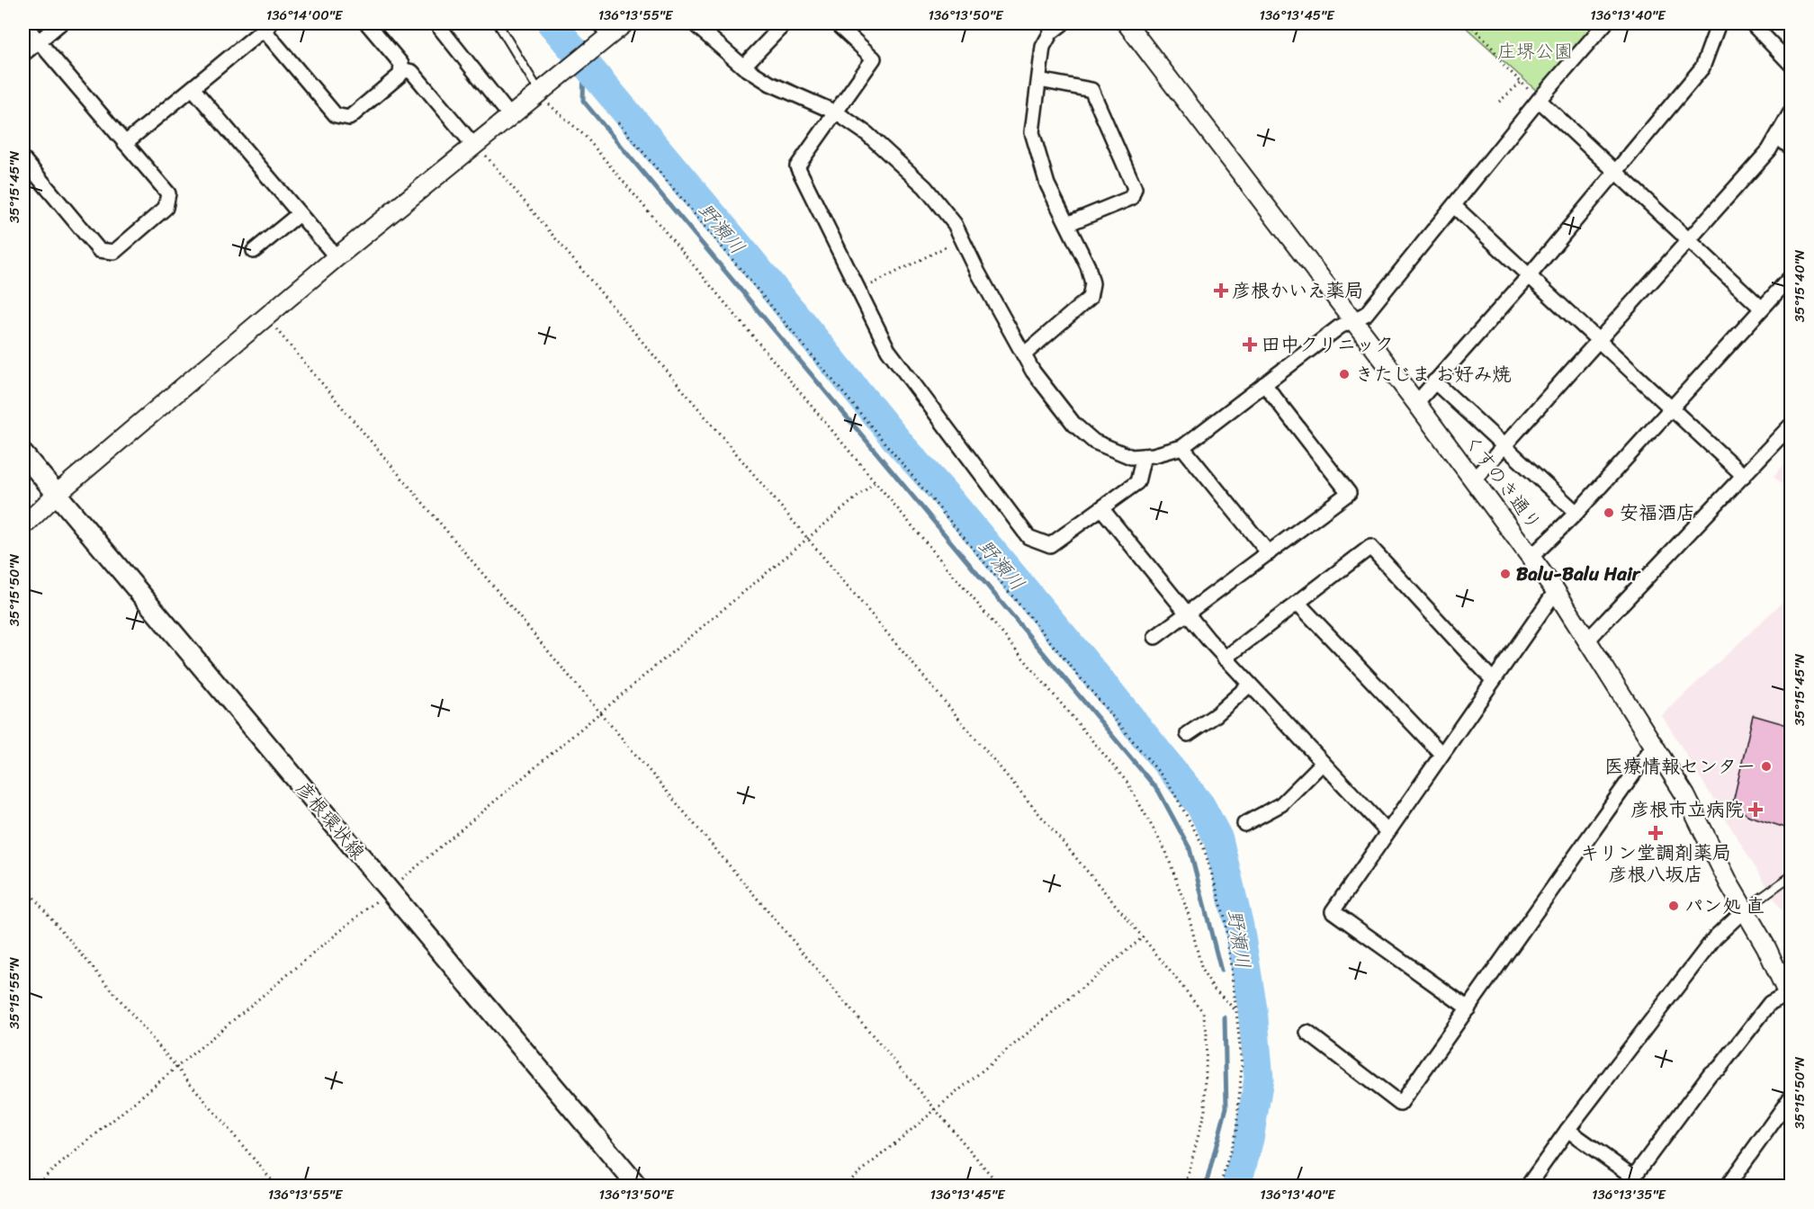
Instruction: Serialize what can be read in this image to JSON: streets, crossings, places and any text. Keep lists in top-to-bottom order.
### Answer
{
  "streets": {
    "main road": ["彦根環状線"],
    "street": ["くすのき通り"]
  },
  "water": ["野瀬川"],
  "parks": ["庄堺公園"],
  "places": {
    "health": [
      "彦根かいえ薬局",
      "田中クリニック",
      "彦根市立病院",
      "キリン堂調剤薬局 彦根八坂店"
    ],
    "other": [
      "きたじま お好み焼",
      "安福酒店",
      "Balu-Balu Hair",
      "医療情報センター",
      "パン処 直"
    ]
  },
  "coordinates": [
    "136°14'00\"E",
    "136°13'55\"E",
    "136°13'50\"E",
    "136°13'45\"E",
    "136°13'40\"E",
    "35°15'45\"N",
    "35°15'40\"N",
    "35°15'50\"N",
    "35°15'55\"N",
    "136°13'35\"E"
  ]
}
